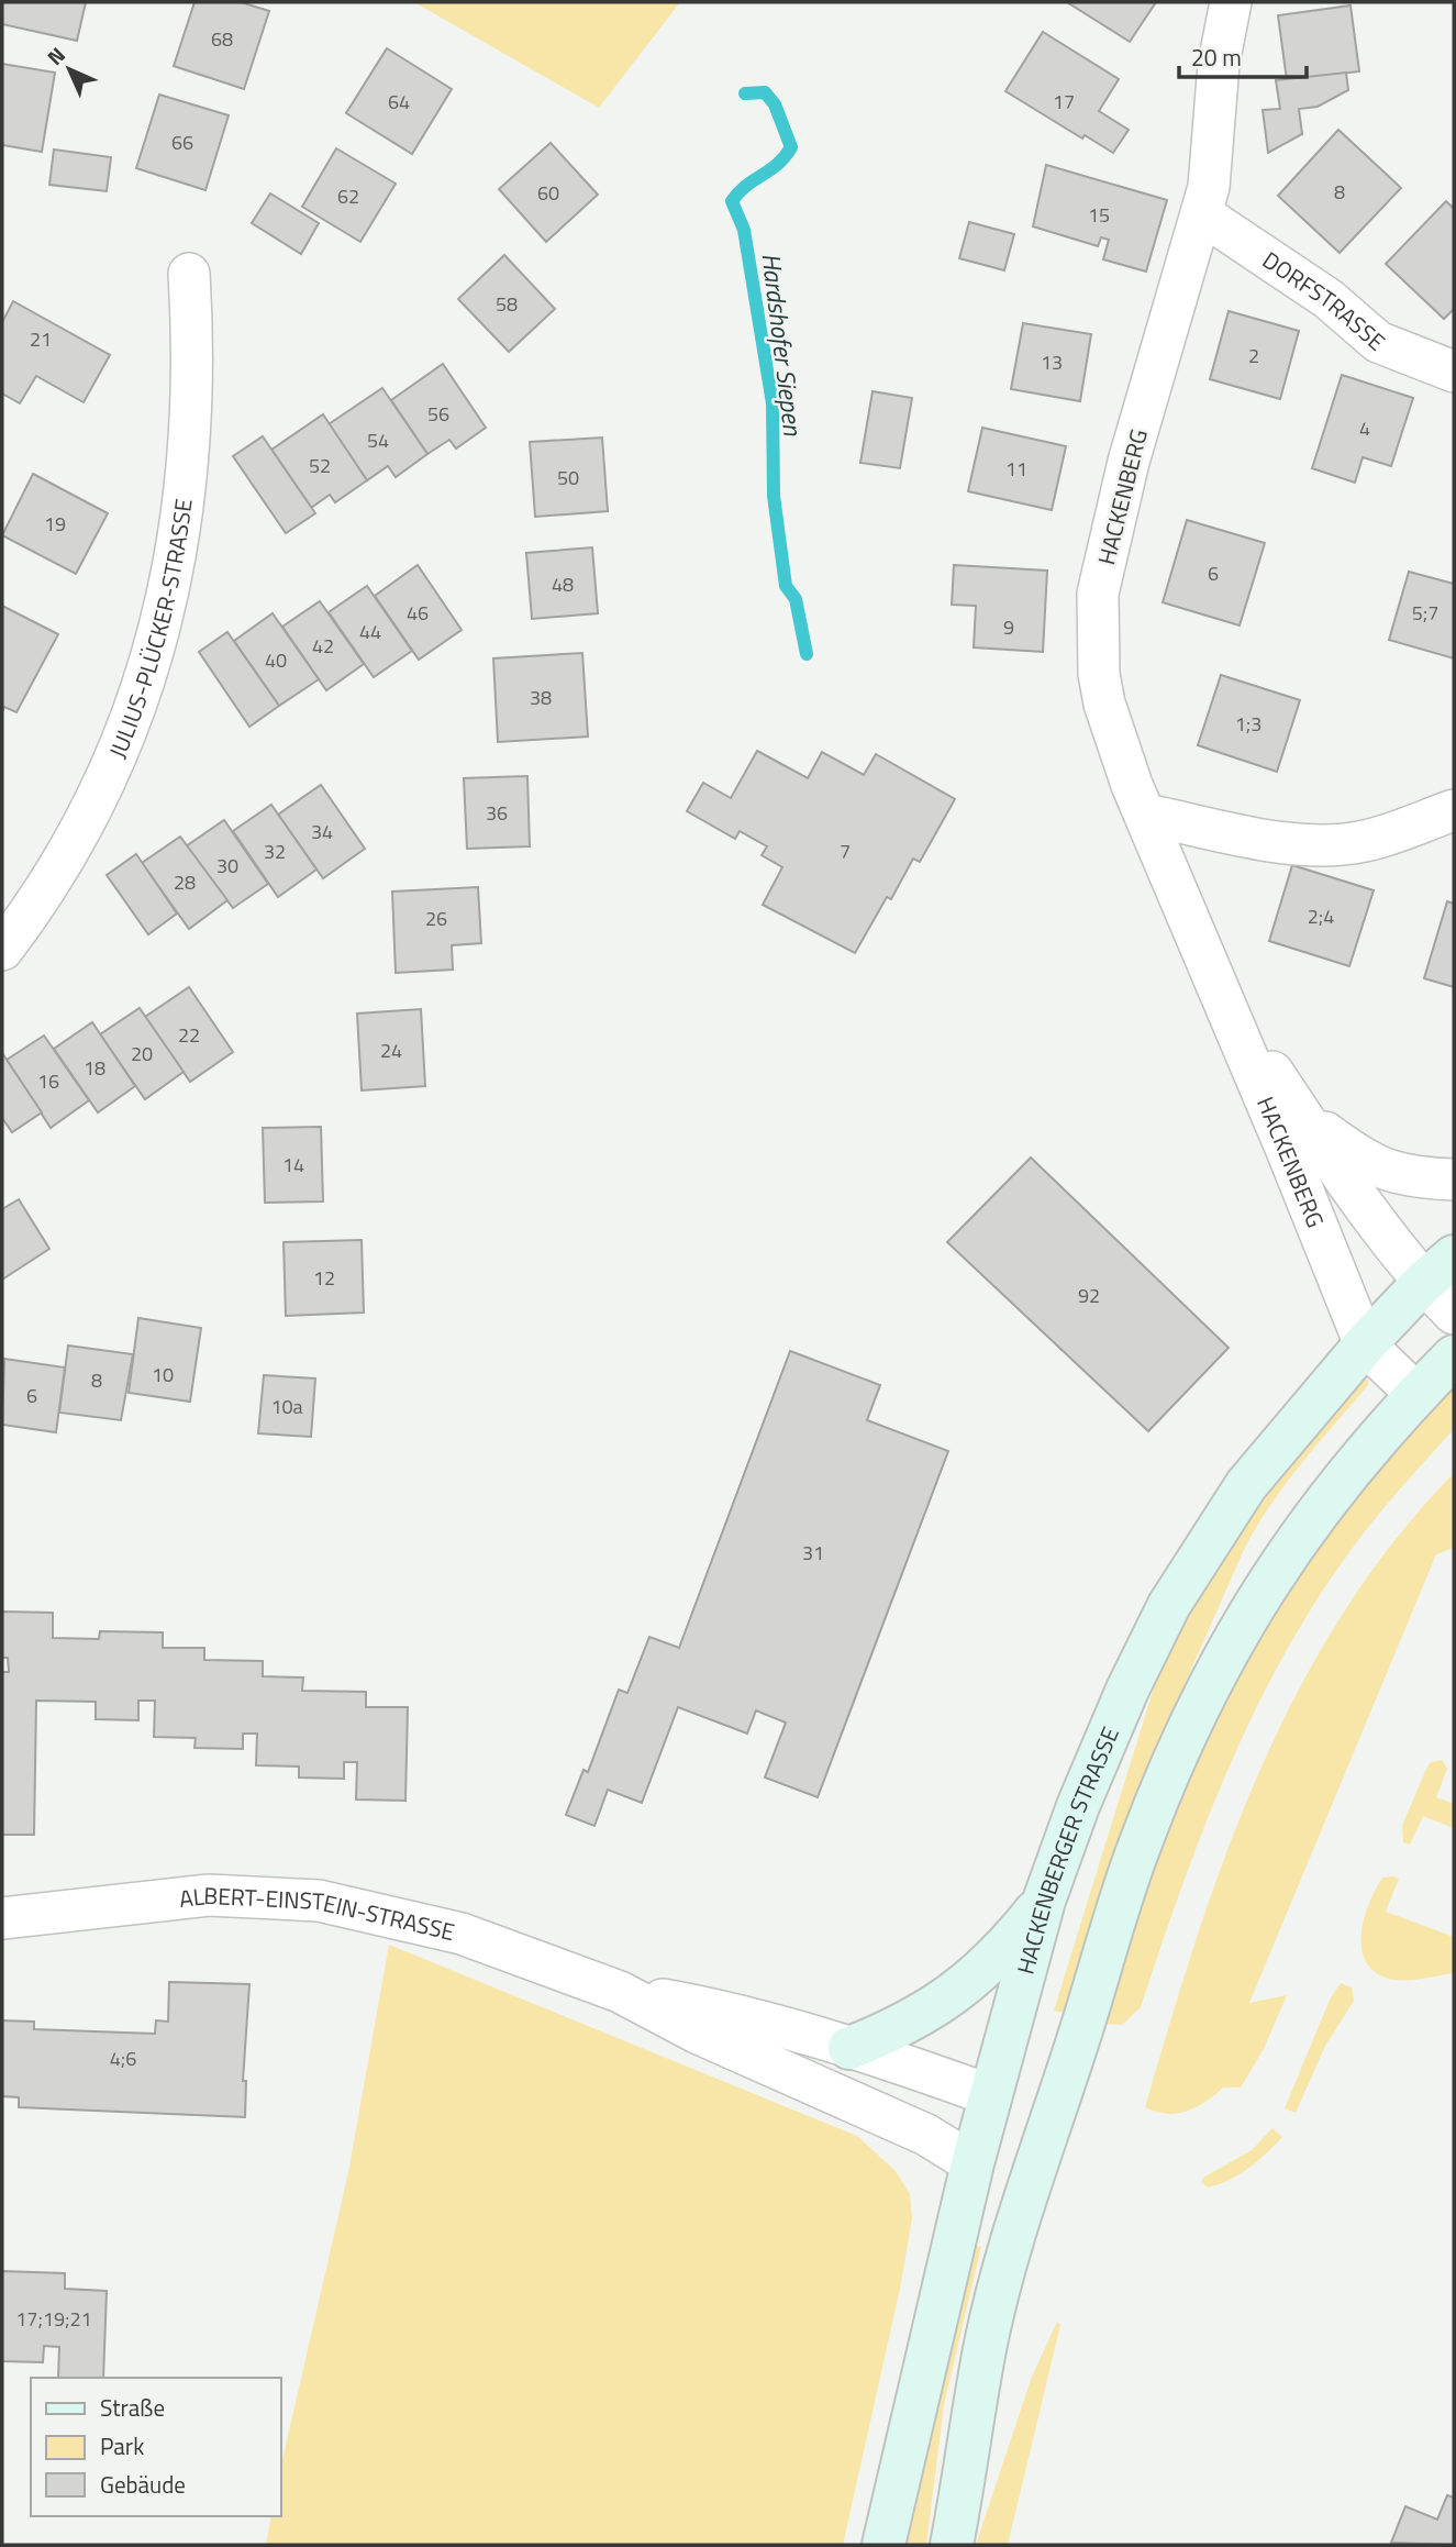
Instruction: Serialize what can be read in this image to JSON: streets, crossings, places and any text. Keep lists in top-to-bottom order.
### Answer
{
  "streets": {
    "street": [
      "DORFSTRASSE",
      "HACKENBERG",
      "JULIUS-PLÜCKER-STRASSE",
      "HACKENBERGER STRASSE",
      "ALBERT-EINSTEIN-STRASSE"
    ]
  },
  "crossings": [
    ["DORFSTRASSE", "HACKENBERG"],
    ["HACKENBERG", "HACKENBERGER STRASSE"],
    ["HACKENBERGER STRASSE", "ALBERT-EINSTEIN-STRASSE"]
  ],
  "water": ["Hardshofer Siepen"],
  "house_numbers": [
    "68",
    "64",
    "17",
    "66",
    "8",
    "60",
    "62",
    "15",
    "58",
    "21",
    "2",
    "13",
    "56",
    "4",
    "54",
    "52",
    "11",
    "50",
    "19",
    "6",
    "48",
    "46",
    "5;7",
    "9",
    "44",
    "42",
    "40",
    "38",
    "1;3",
    "36",
    "34",
    "32",
    "7",
    "30",
    "28",
    "2;4",
    "26",
    "22",
    "24",
    "20",
    "18",
    "16",
    "14",
    "12",
    "92",
    "10",
    "8",
    "6",
    "10a",
    "31",
    "4;6",
    "17;19;21"
  ],
  "legend": ["Straße", "Park", "Gebäude"],
  "scale_bar": "20 m",
  "north": "top left"
}
